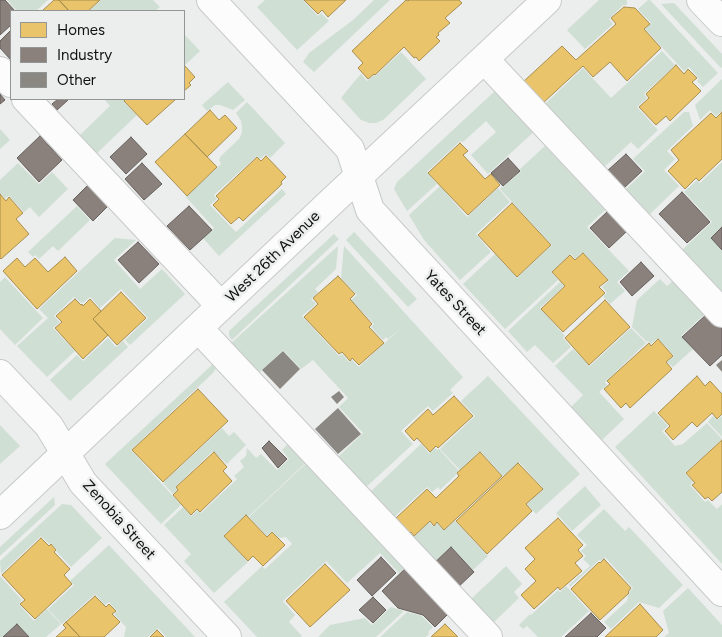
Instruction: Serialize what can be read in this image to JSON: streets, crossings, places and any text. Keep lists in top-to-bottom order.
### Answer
{
  "streets": {
    "street": ["West 26th Avenue", "Yates Street", "Zenobia Street"]
  },
  "crossings": [
    ["West 26th Avenue", "Yates Street"],
    ["West 26th Avenue", "Zenobia Street"]
  ],
  "legend": ["Homes", "Industry", "Other"]
}
